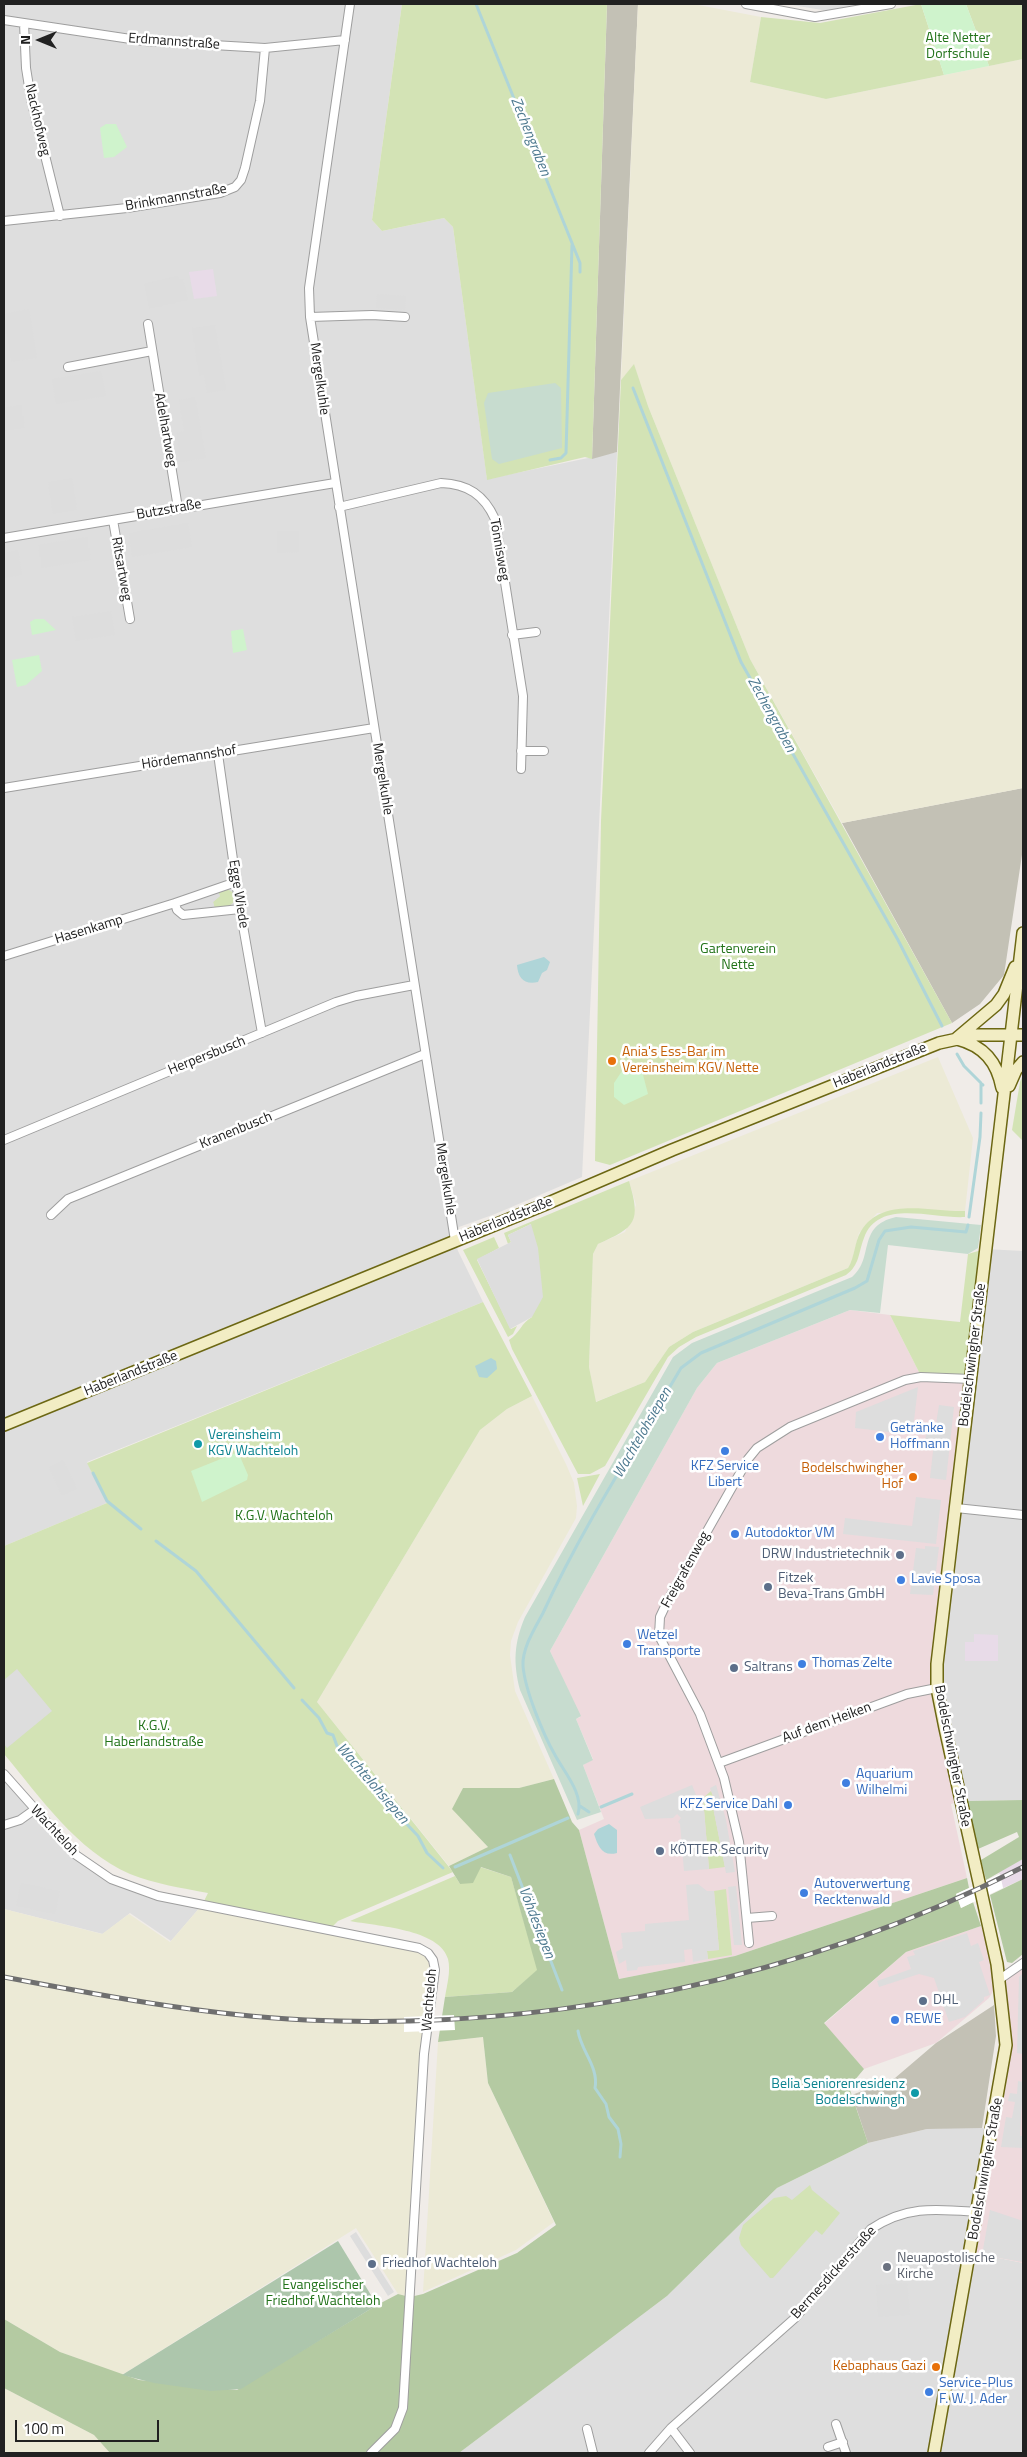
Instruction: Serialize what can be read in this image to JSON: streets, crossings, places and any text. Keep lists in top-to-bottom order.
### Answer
{
  "streets": {
    "street": [
      "Erdmannstraße",
      "Nackhofweg",
      "Brinkmannstraße",
      "Mergelkuhle",
      "Adelhartweg",
      "Butzstraße",
      "Tönnisweg",
      "Ritsartweg",
      "Hördemannshof",
      "Egge Wiede",
      "Hasenkamp",
      "Herpersbusch",
      "Haberlandstraße",
      "Kranenbusch",
      "Bodelschwingher Straße",
      "Freigrafenweg",
      "Auf dem Heiken",
      "Wachteloh",
      "Bermesdickerstraße"
    ]
  },
  "crossings": [
    ["Erdmannstraße", "Nackhofweg"],
    ["Erdmannstraße", "Brinkmannstraße"],
    ["Erdmannstraße", "Mergelkuhle"],
    ["Nackhofweg", "Brinkmannstraße"],
    ["Mergelkuhle", "Butzstraße"],
    ["Mergelkuhle", "Tönnisweg"],
    ["Mergelkuhle", "Hördemannshof"],
    ["Mergelkuhle", "Herpersbusch"],
    ["Mergelkuhle", "Haberlandstraße"],
    ["Mergelkuhle", "Kranenbusch"],
    ["Adelhartweg", "Butzstraße"],
    ["Butzstraße", "Ritsartweg"],
    ["Hördemannshof", "Egge Wiede"],
    ["Egge Wiede", "Hasenkamp"],
    ["Egge Wiede", "Herpersbusch"],
    ["Haberlandstraße", "Bodelschwingher Straße"],
    ["Bodelschwingher Straße", "Freigrafenweg"],
    ["Bodelschwingher Straße", "Auf dem Heiken"],
    ["Bodelschwingher Straße", "Bermesdickerstraße"],
    ["Freigrafenweg", "Auf dem Heiken"]
  ],
  "water": ["Zechengraben", "Wachtelohsiepen", "Vöhdesiepen"],
  "parks": [
    "Alte Netter Dorfschule",
    "Gartenverein Nette",
    "K.G.V. Wachteloh",
    "K.G.V. Haberlandstraße",
    "Evangelischer Friedhof Wachteloh"
  ],
  "places": [
    "Ania's Ess-Bar im Vereinsheim KGV Nette",
    "Getränke Hoffmann",
    "Vereinsheim KGV Wachteloh",
    "KFZ Service Libert",
    "Bodelschwingher Hof",
    "Autodoktor VM",
    "DRW Industrietechnik",
    "Lavie Sposa",
    "Fitzek Beva-Trans GmbH",
    "Wetzel Transporte",
    "Thomas Zelte",
    "Saltrans",
    "Aquarium Wilhelmi",
    "KFZ Service Dahl",
    "KÖTTER Security",
    "Autoverwertung Recktenwald",
    "DHL",
    "REWE",
    "Belia Seniorenresidenz Bodelschwingh",
    "Friedhof Wachteloh",
    "Neuapostolische Kirche",
    "Kebaphaus Gazi",
    "Service-Plus F. W. J. Ader"
  ],
  "scale_bar": "100 m",
  "north": "left"
}
